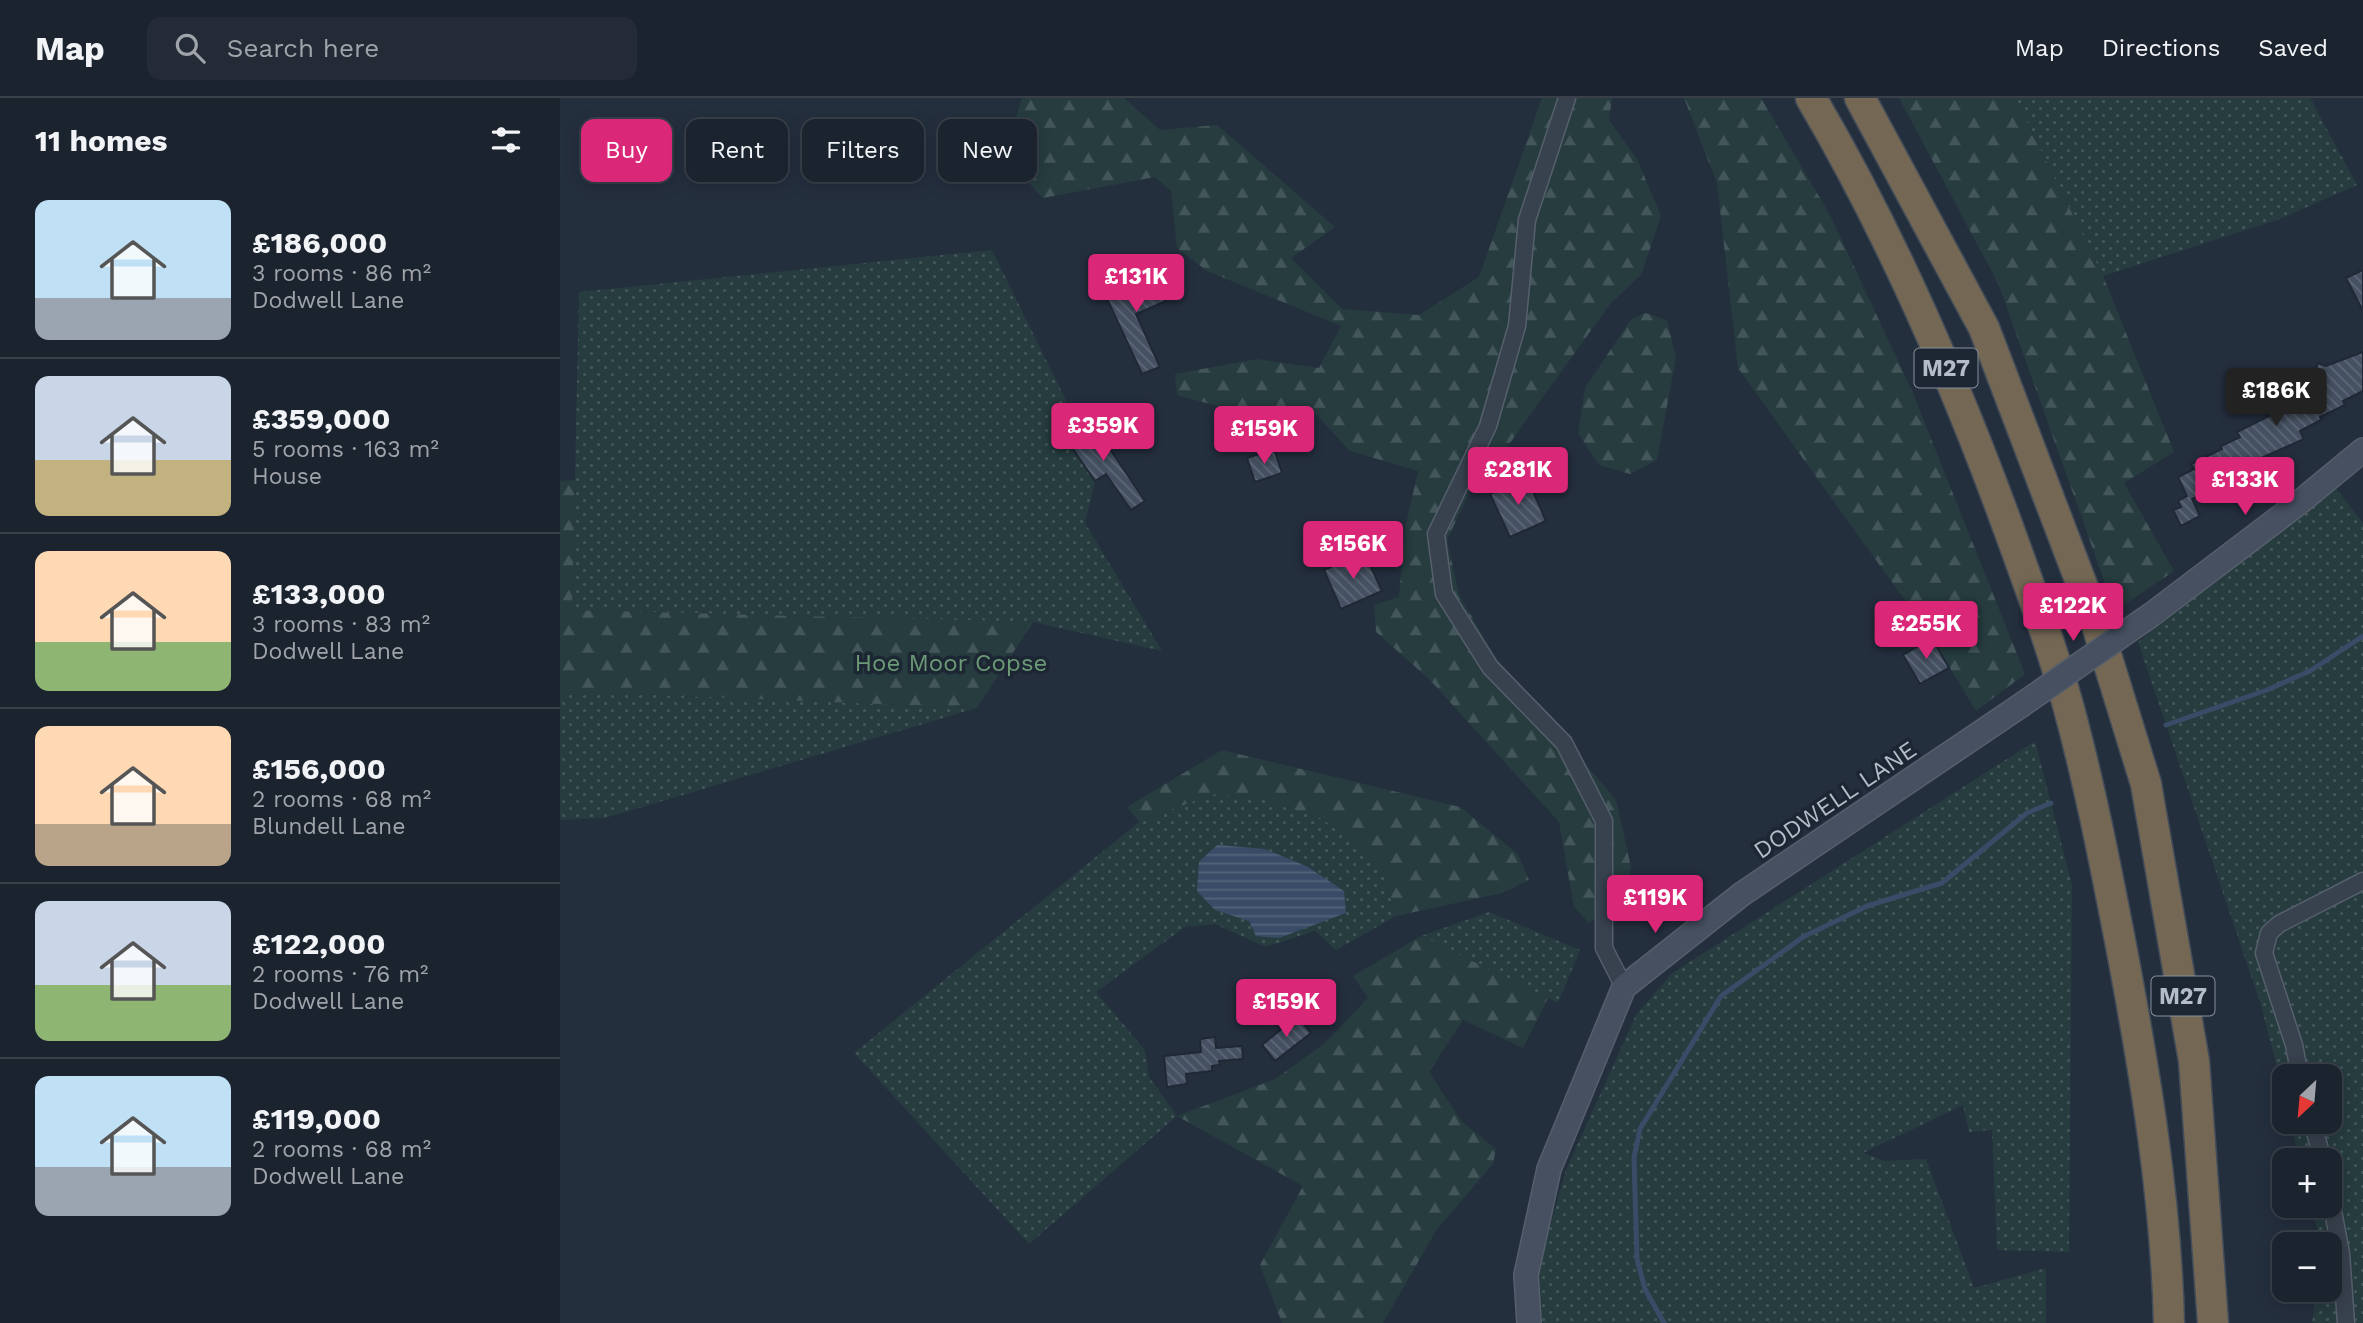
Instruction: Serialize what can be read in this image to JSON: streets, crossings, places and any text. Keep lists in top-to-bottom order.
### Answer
{
  "streets": {
    "highway": ["M27"],
    "street": ["DODWELL LANE"]
  },
  "parks": ["Hoe Moor Copse"],
  "north": "bottom left",
  "page": {
    "header": "Map",
    "search": "Search here",
    "nav": ["Map", "Directions", "Saved"],
    "heading": "11 homes",
    "chip": [
      "Buy",
      "Rent",
      "Filters",
      "New"
    ],
    "list": [
      {
        "name": "£186,000",
        "note": "3 rooms · 86 m² · Dodwell Lane"
      },
      {
        "name": "£359,000",
        "note": "5 rooms · 163 m² · House"
      },
      {
        "name": "£133,000",
        "note": "3 rooms · 83 m² · Dodwell Lane"
      },
      {
        "name": "£156,000",
        "note": "2 rooms · 68 m² · Blundell Lane"
      },
      {
        "name": "£122,000",
        "note": "2 rooms · 76 m² · Dodwell Lane"
      },
      {
        "name": "£119,000",
        "note": "2 rooms · 68 m² · Dodwell Lane"
      }
    ],
    "price": [
      "£131K",
      "£186K",
      "£359K",
      "£159K",
      "£281K",
      "£133K",
      "£156K",
      "£122K",
      "£255K",
      "£119K",
      "£159K"
    ],
    "map_buttons": ["+", "−"]
  }
}
